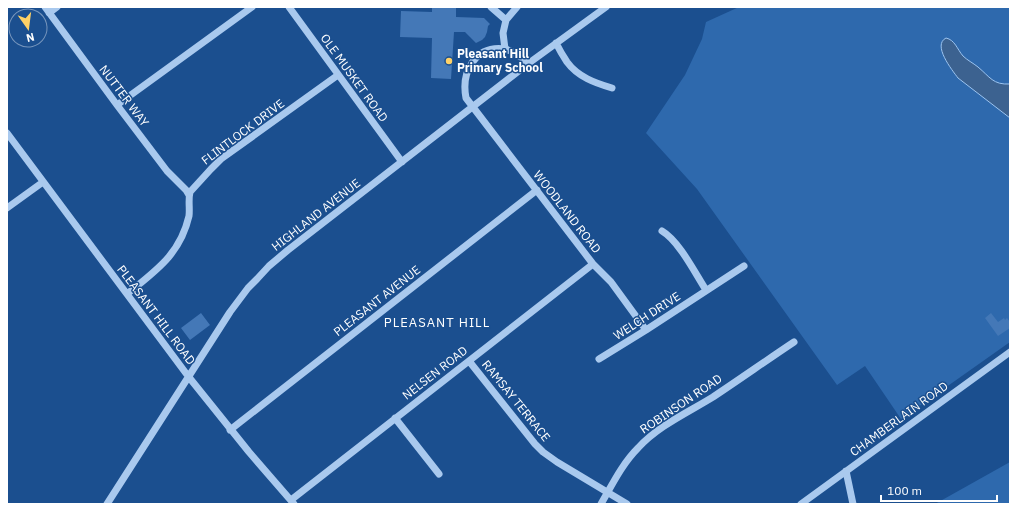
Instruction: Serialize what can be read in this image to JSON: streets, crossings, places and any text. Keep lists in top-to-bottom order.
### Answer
{
  "streets": {
    "street": [
      "OLE MUSKET ROAD",
      "NUTTER WAY",
      "FLINTLOCK DRIVE",
      "WOODLAND ROAD",
      "HIGHLAND AVENUE",
      "PLEASANT AVENUE",
      "PLEASANT HILL ROAD",
      "WELCH DRIVE",
      "NELSEN ROAD",
      "RAMSAY TERRACE",
      "ROBINSON ROAD",
      "CHAMBERLAIN ROAD"
    ]
  },
  "crossings": [
    ["OLE MUSKET ROAD", "FLINTLOCK DRIVE"],
    ["OLE MUSKET ROAD", "HIGHLAND AVENUE"],
    ["NUTTER WAY", "FLINTLOCK DRIVE"],
    ["WOODLAND ROAD", "HIGHLAND AVENUE"],
    ["WOODLAND ROAD", "PLEASANT AVENUE"],
    ["WOODLAND ROAD", "WELCH DRIVE"],
    ["WOODLAND ROAD", "NELSEN ROAD"],
    ["HIGHLAND AVENUE", "PLEASANT HILL ROAD"],
    ["PLEASANT AVENUE", "PLEASANT HILL ROAD"],
    ["PLEASANT HILL ROAD", "NELSEN ROAD"],
    ["NELSEN ROAD", "RAMSAY TERRACE"],
    ["RAMSAY TERRACE", "ROBINSON ROAD"]
  ],
  "districts": ["PLEASANT HILL"],
  "places": ["Pleasant Hill Primary School"],
  "scale_bar": "100 m",
  "north": "bottom"
}
